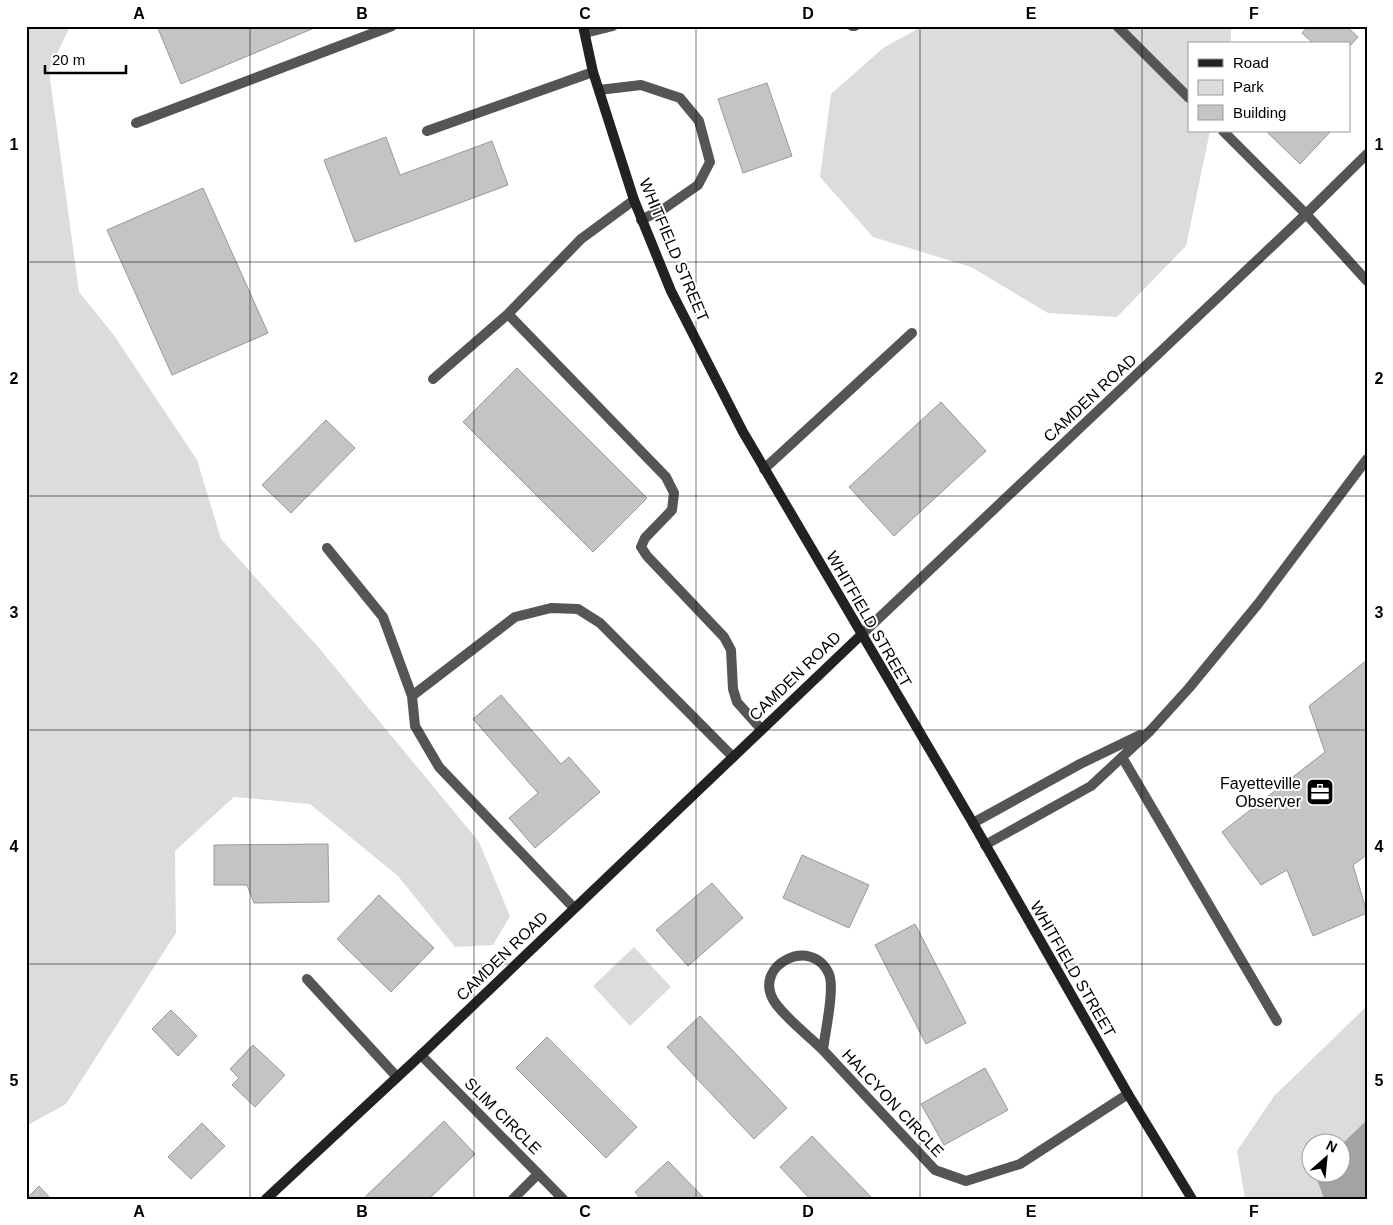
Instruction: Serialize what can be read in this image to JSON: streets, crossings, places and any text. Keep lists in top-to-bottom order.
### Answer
{
  "streets": {
    "main road": ["WHITFIELD STREET", "CAMDEN ROAD"],
    "street": ["HALCYON CIRCLE", "SLIM CIRCLE"]
  },
  "crossings": [
    ["WHITFIELD STREET", "CAMDEN ROAD"],
    ["WHITFIELD STREET", "HALCYON CIRCLE"],
    ["CAMDEN ROAD", "SLIM CIRCLE"]
  ],
  "places": {
    "office": ["Fayetteville Observer"]
  },
  "legend": ["Road", "Park", "Building"],
  "scale_bar": "20 m",
  "north": "top right",
  "grid": {
    "columns": [
      "A",
      "B",
      "C",
      "D",
      "E",
      "F"
    ],
    "rows": [
      "1",
      "2",
      "3",
      "4",
      "5"
    ]
  }
}
